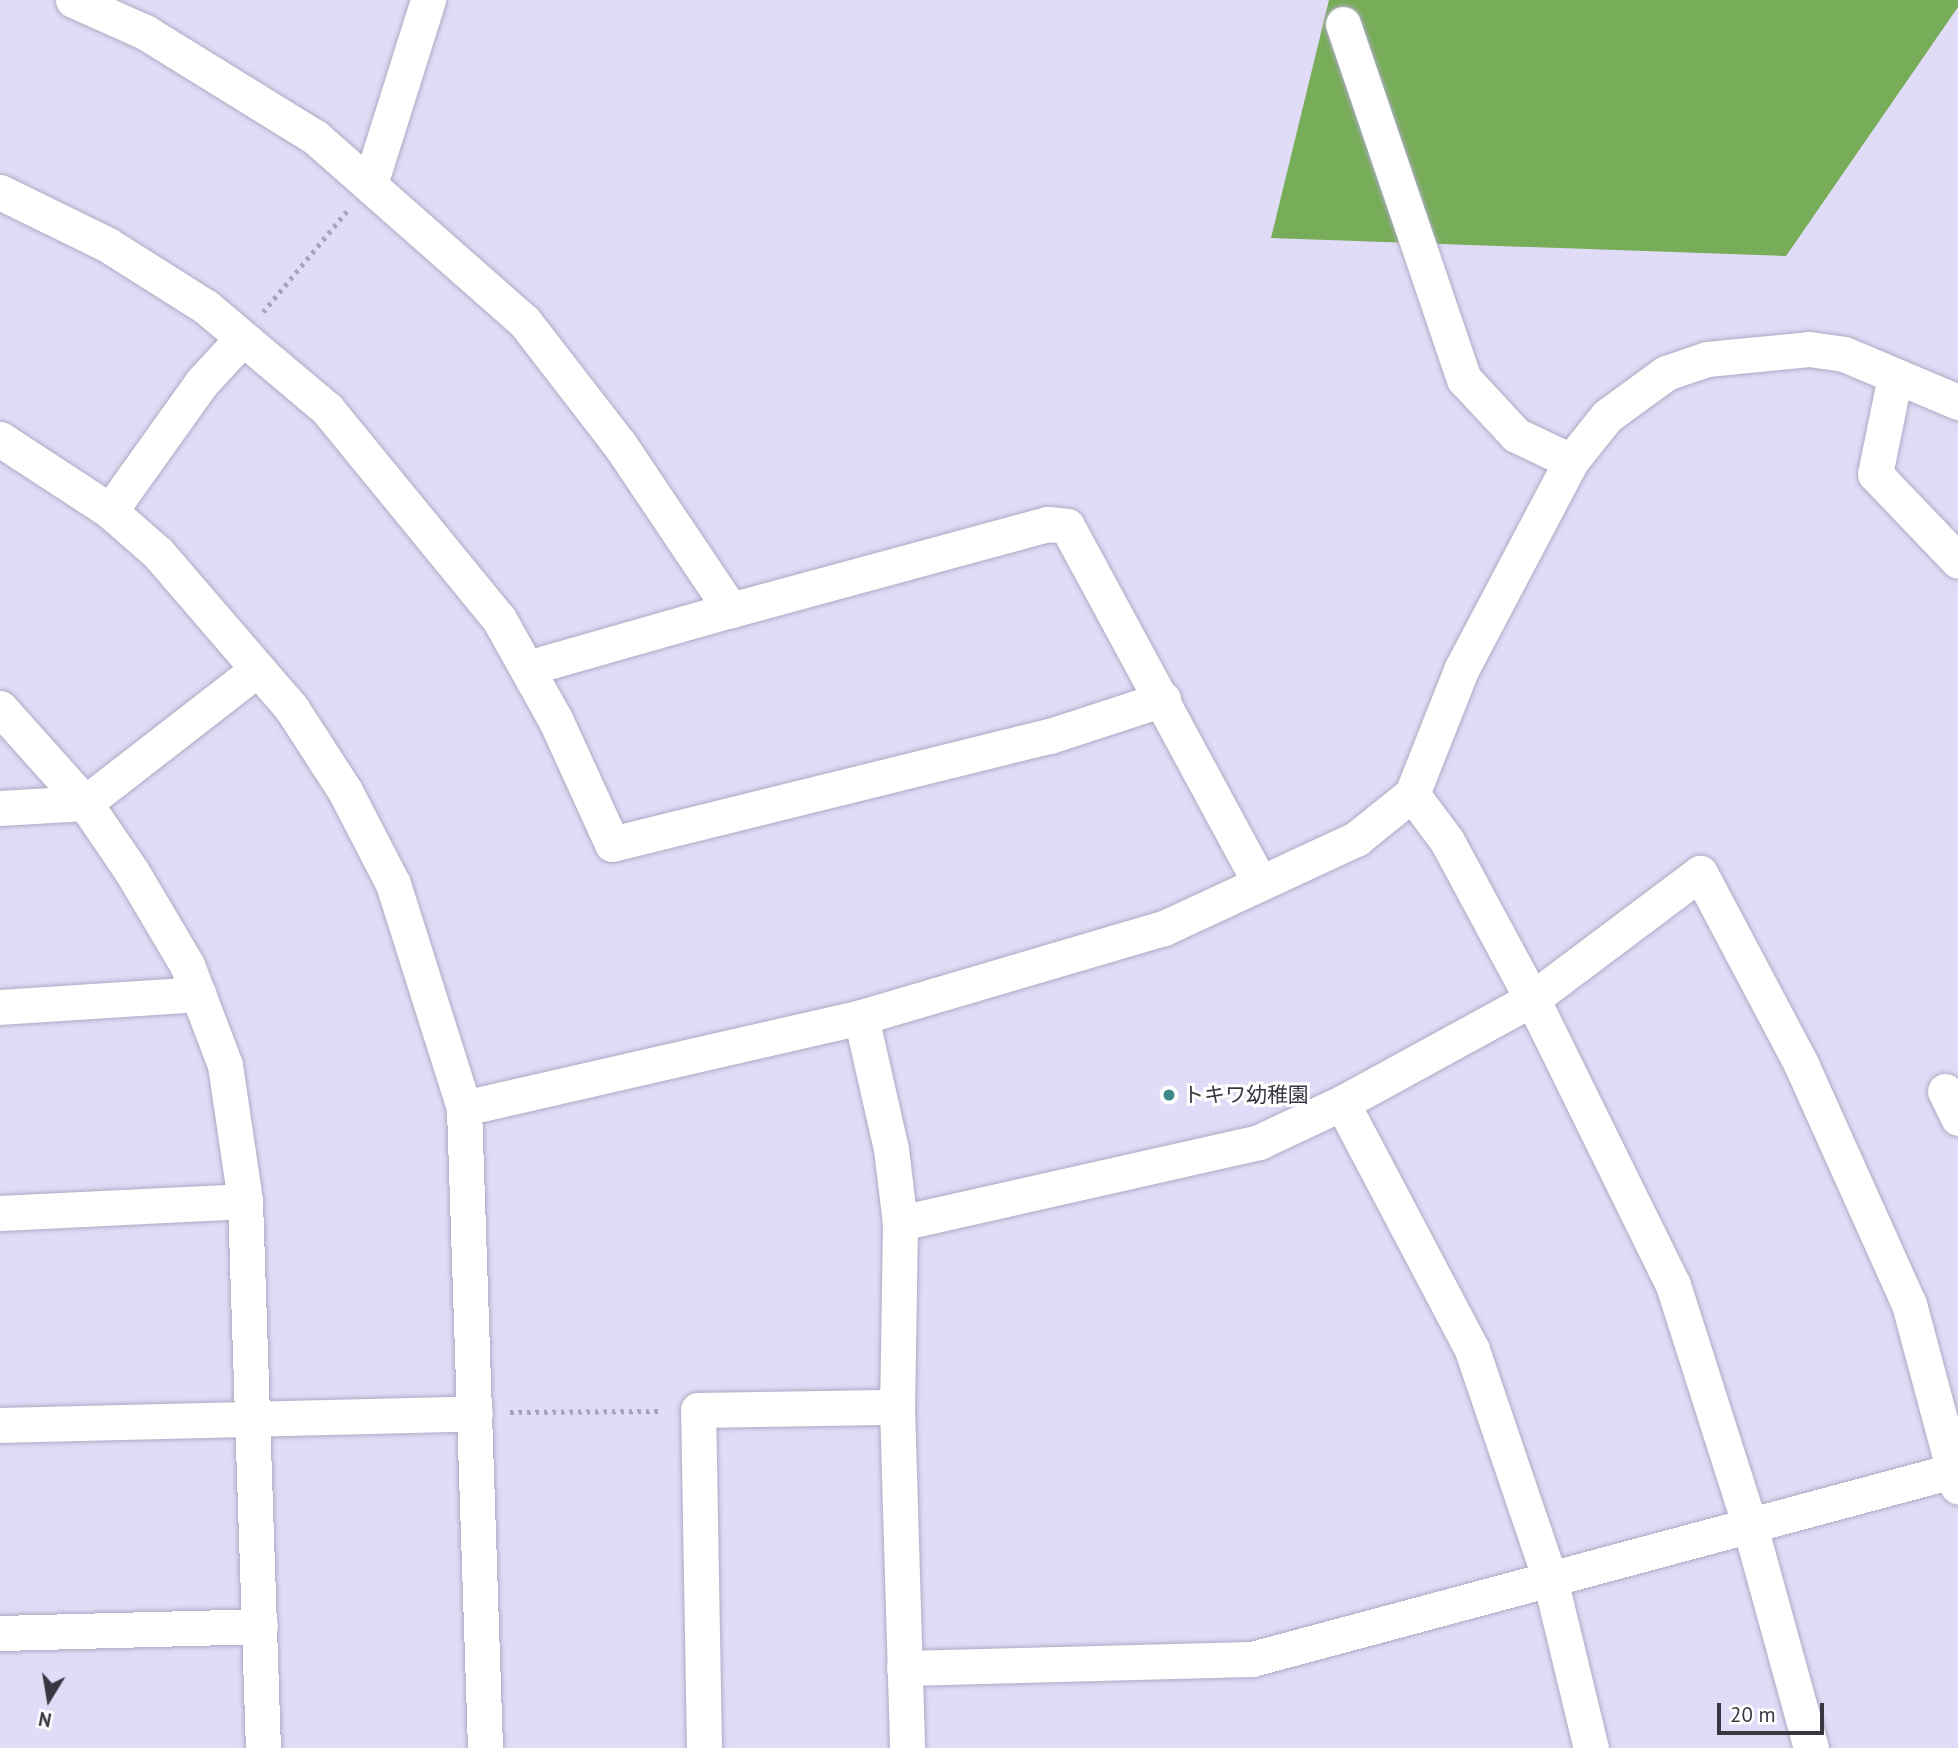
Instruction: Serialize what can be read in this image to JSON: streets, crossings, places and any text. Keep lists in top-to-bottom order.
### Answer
{
  "places": ["トキワ幼稚園"],
  "scale_bar": "20 m",
  "north": "bottom"
}
